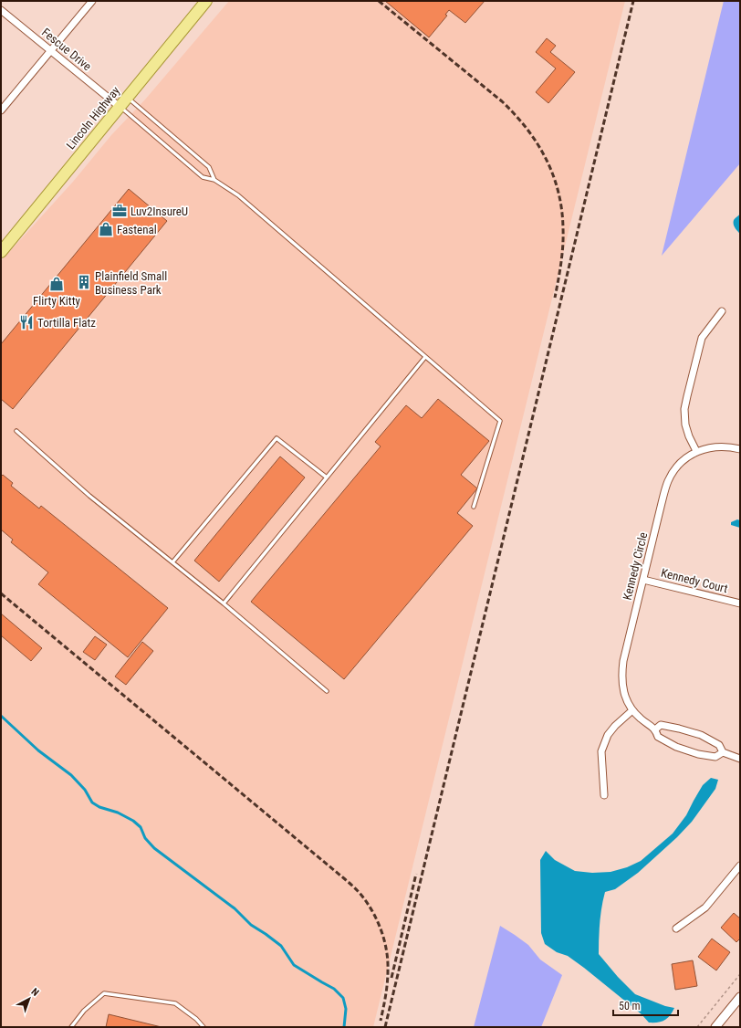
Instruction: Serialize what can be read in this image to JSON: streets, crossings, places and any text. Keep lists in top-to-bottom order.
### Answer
{
  "streets": {
    "main road": ["Lincoln Highway"],
    "street": ["Fescue Drive", "Kennedy Circle", "Kennedy Court"]
  },
  "crossings": [
    ["Fescue Drive", "Lincoln Highway"],
    ["Kennedy Circle", "Kennedy Court"]
  ],
  "places": {
    "office": ["Luv2InsureU"],
    "shop": ["Fastenal", "Flirty Kitty"],
    "building": ["Plainfield Small Business Park"],
    "restaurant": ["Tortilla Flatz"]
  },
  "scale_bar": "50 m",
  "north": "top right"
}
